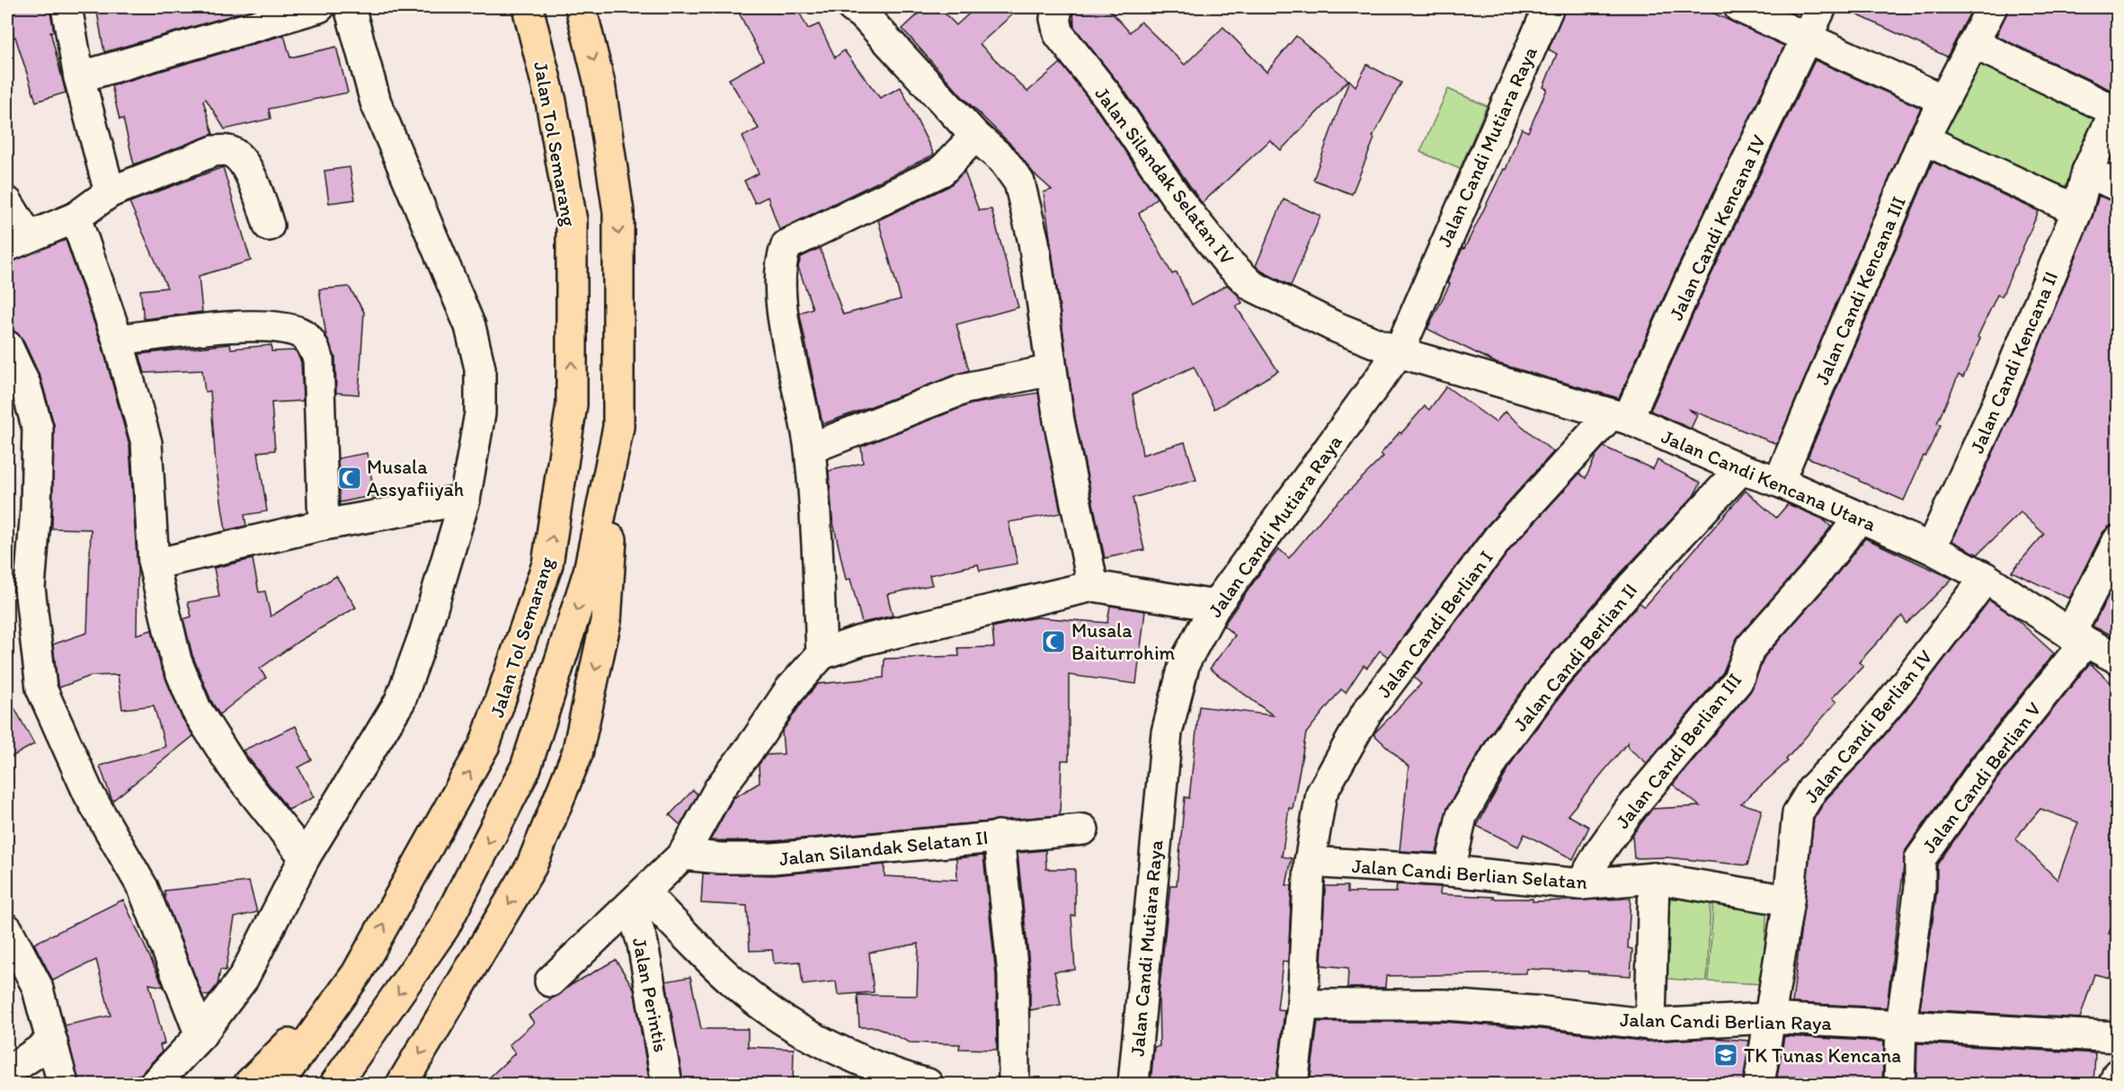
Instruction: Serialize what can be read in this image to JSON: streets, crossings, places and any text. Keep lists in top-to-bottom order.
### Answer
{
  "streets": {
    "highway": ["Jalan Tol Semarang"],
    "street": [
      "Jalan Candi Mutiara Raya",
      "Jalan Silandak Selatan IV",
      "Jalan Candi Kencana IV",
      "Jalan Candi Kencana III",
      "Jalan Candi Kencana II",
      "Jalan Candi Kencana Utara",
      "Jalan Candi Berlian I",
      "Jalan Candi Berlian II",
      "Jalan Candi Berlian IV",
      "Jalan Candi Berlian III",
      "Jalan Candi Berlian V",
      "Jalan Silandak Selatan II",
      "Jalan Candi Berlian Selatan",
      "Jalan Perintis",
      "Jalan Candi Berlian Raya"
    ]
  },
  "crossings": [
    ["Jalan Candi Mutiara Raya", "Jalan Silandak Selatan IV"],
    ["Jalan Candi Mutiara Raya", "Jalan Candi Kencana Utara"],
    ["Jalan Silandak Selatan IV", "Jalan Candi Kencana Utara"],
    ["Jalan Candi Kencana IV", "Jalan Candi Kencana Utara"],
    ["Jalan Candi Kencana IV", "Jalan Candi Berlian I"],
    ["Jalan Candi Kencana III", "Jalan Candi Kencana Utara"],
    ["Jalan Candi Kencana II", "Jalan Candi Kencana Utara"],
    ["Jalan Candi Kencana Utara", "Jalan Candi Berlian I"],
    ["Jalan Candi Kencana Utara", "Jalan Candi Berlian II"],
    ["Jalan Candi Kencana Utara", "Jalan Candi Berlian IV"],
    ["Jalan Candi Kencana Utara", "Jalan Candi Berlian III"],
    ["Jalan Candi Kencana Utara", "Jalan Candi Berlian V"],
    ["Jalan Candi Berlian I", "Jalan Candi Berlian Selatan"],
    ["Jalan Candi Berlian I", "Jalan Candi Berlian Raya"],
    ["Jalan Candi Berlian II", "Jalan Candi Berlian Selatan"],
    ["Jalan Candi Berlian IV", "Jalan Candi Berlian Selatan"],
    ["Jalan Candi Berlian IV", "Jalan Candi Berlian Raya"],
    ["Jalan Candi Berlian III", "Jalan Candi Berlian Selatan"],
    ["Jalan Candi Berlian V", "Jalan Candi Berlian Raya"]
  ],
  "places": {
    "mosque": ["Musala Assyafiiyah", "Musala Baiturrohim"],
    "school or university": ["TK Tunas Kencana"]
  }
}
